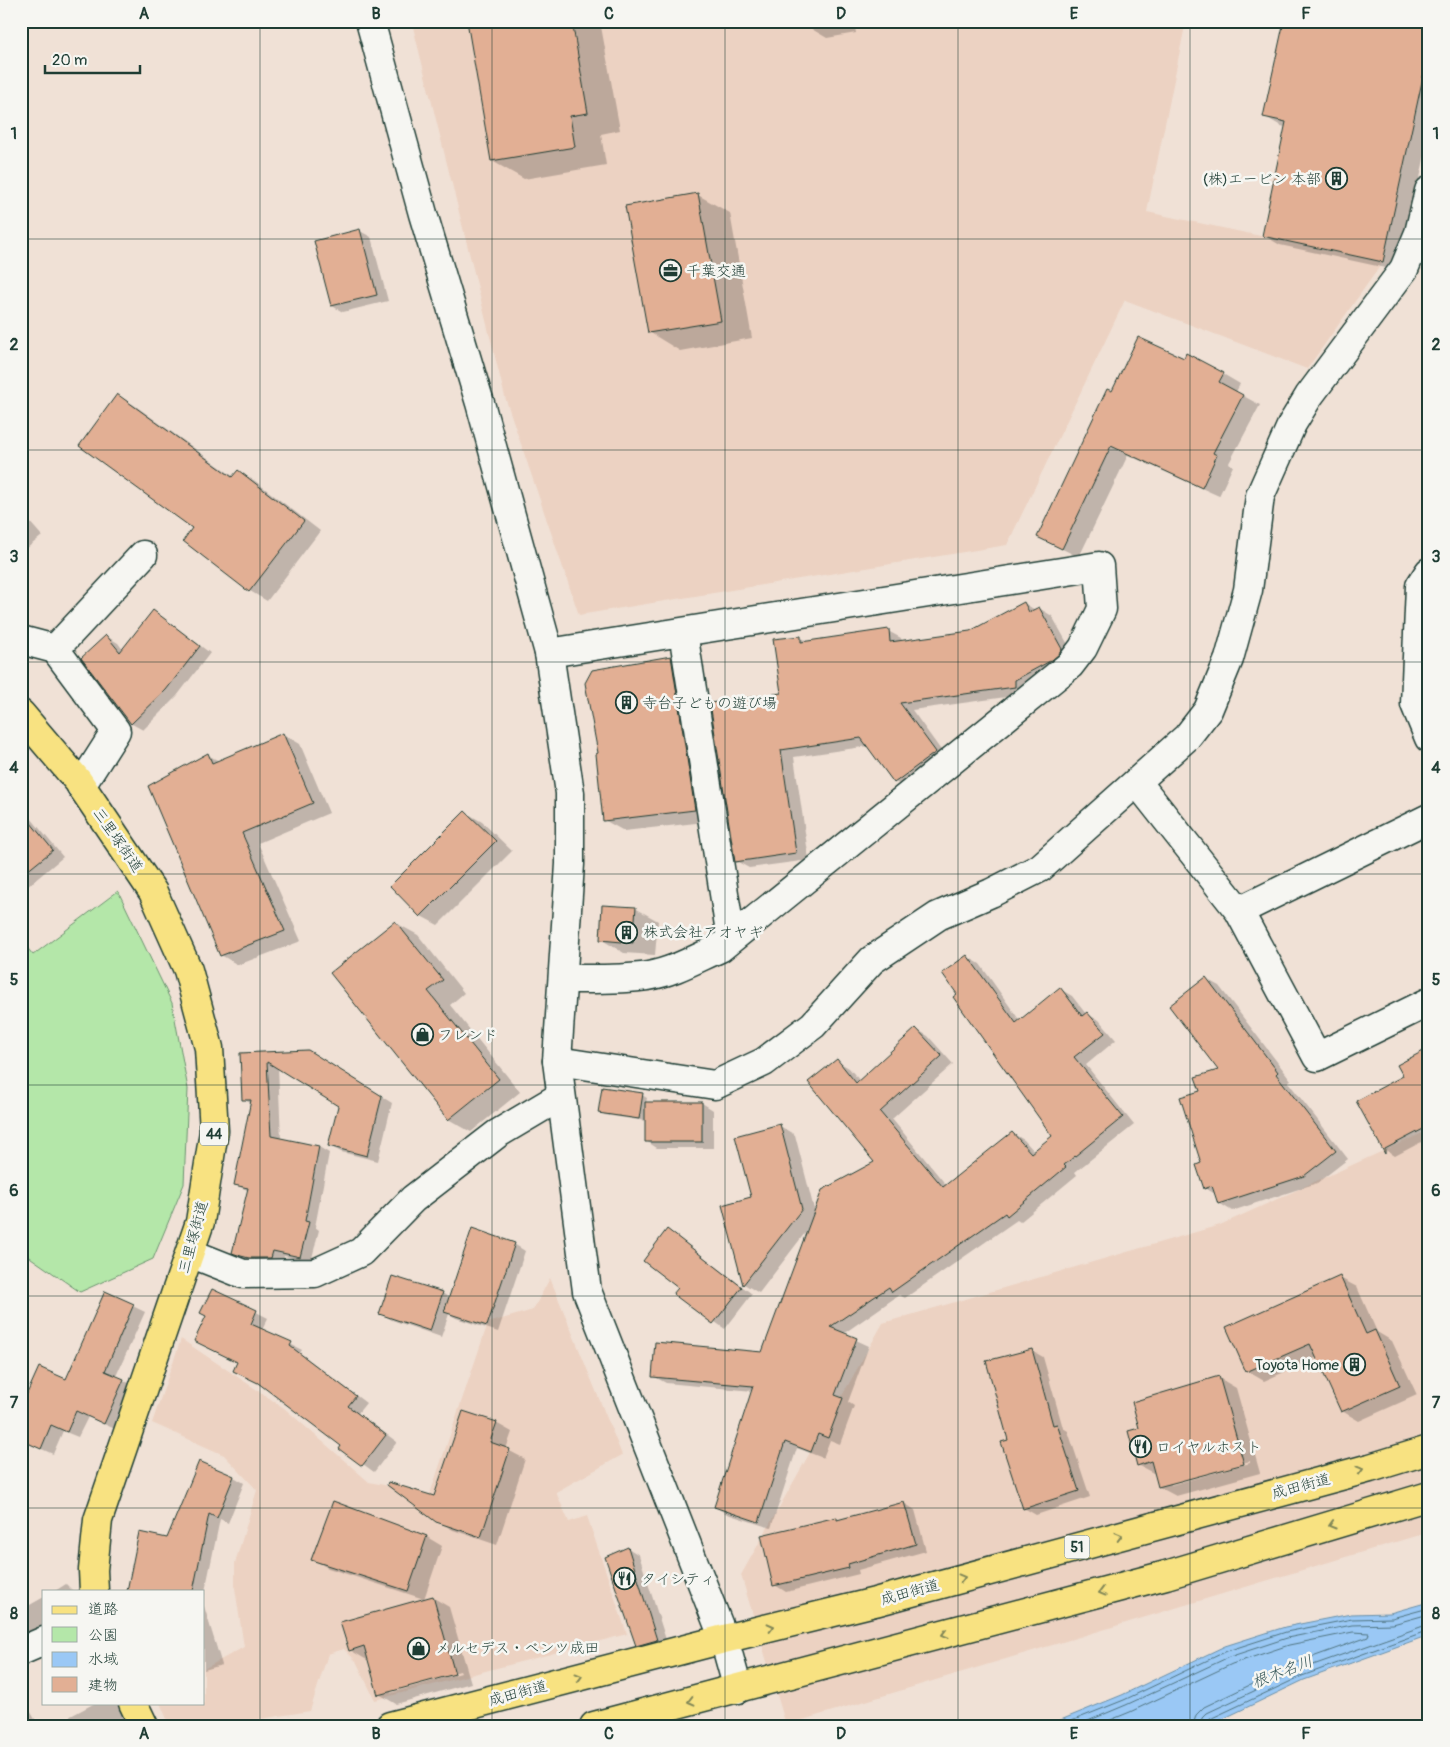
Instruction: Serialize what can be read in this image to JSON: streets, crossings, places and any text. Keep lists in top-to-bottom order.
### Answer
{
  "streets": {
    "main road": [
      "三里塚街道",
      "44",
      "成田街道",
      "51"
    ]
  },
  "water": ["根木名川"],
  "places": {
    "building": [
      "(株)エービン 本部",
      "寺台子どもの遊び場",
      "株式会社アオヤギ",
      "Toyota Home"
    ],
    "office": ["千葉交通"],
    "shop": ["フレンド", "メルセデス・ベンツ成田"],
    "restaurant": ["ロイヤルホスト", "タイシティ"]
  },
  "legend": [
    "道路",
    "公園",
    "水域",
    "建物"
  ],
  "scale_bar": "20 m",
  "grid": {
    "columns": [
      "A",
      "B",
      "C",
      "D",
      "E",
      "F"
    ],
    "rows": [
      "1",
      "2",
      "3",
      "4",
      "5",
      "6",
      "7",
      "8"
    ]
  }
}
